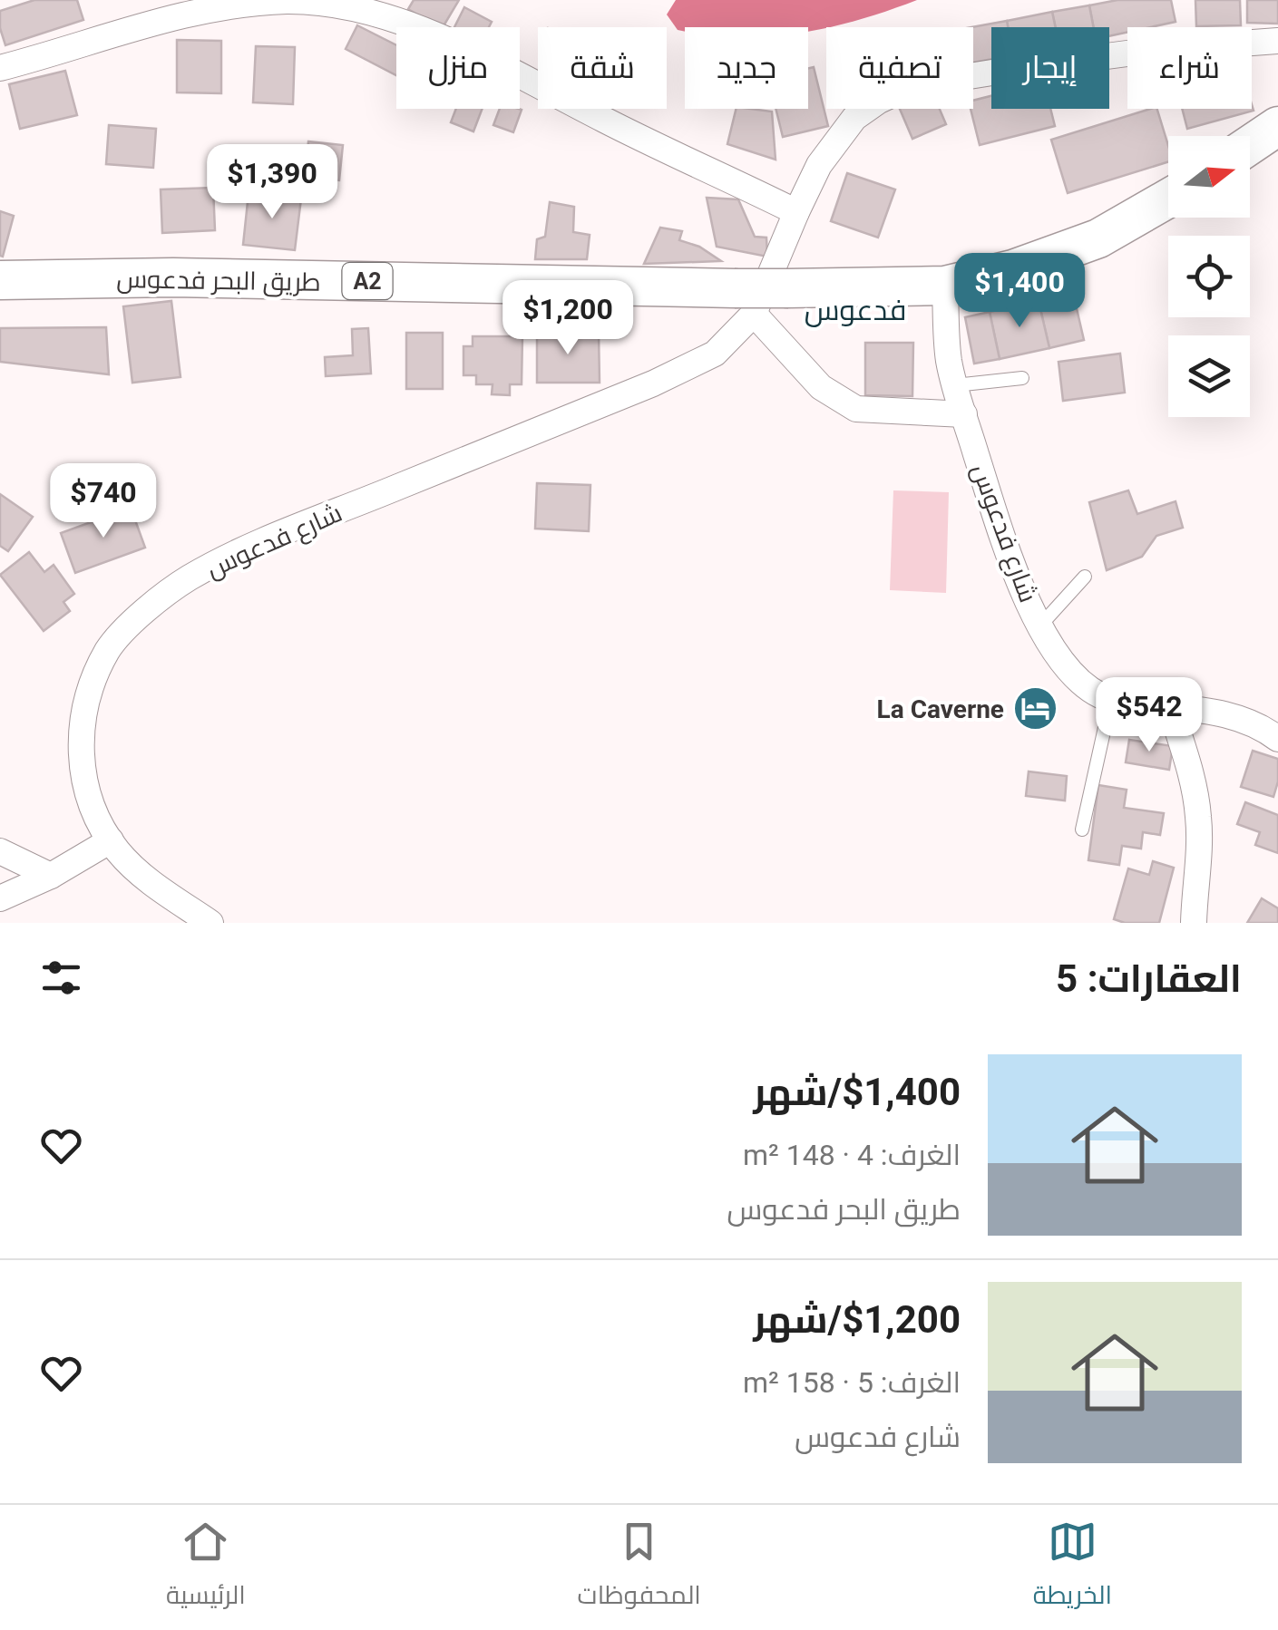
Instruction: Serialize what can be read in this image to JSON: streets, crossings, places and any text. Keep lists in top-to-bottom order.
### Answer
{
  "streets": {
    "main road": ["طريق البحر فدعوس", "A2"],
    "street": ["شارع فدعوس"]
  },
  "crossings": [
    ["طريق البحر فدعوس", "شارع فدعوس"]
  ],
  "districts": ["فدعوس"],
  "places": {
    "hotel": ["La Caverne"]
  },
  "north": "right",
  "page": {
    "chip": [
      "شراء",
      "إيجار",
      "تصفية",
      "جديد",
      "شقة",
      "منزل"
    ],
    "price": [
      "$1,390",
      "$1,400",
      "$1,200",
      "$740",
      "$542"
    ],
    "heading": "العقارات: 5",
    "list": [
      {
        "name": "$1,400/شهر",
        "note": "الغرف: 4 · 148 m² · طريق البحر فدعوس"
      },
      {
        "name": "$1,200/شهر",
        "note": "الغرف: 5 · 158 m² · شارع فدعوس"
      }
    ],
    "tabs": ["الخريطة", "المحفوظات", "الرئيسية"]
  }
}
